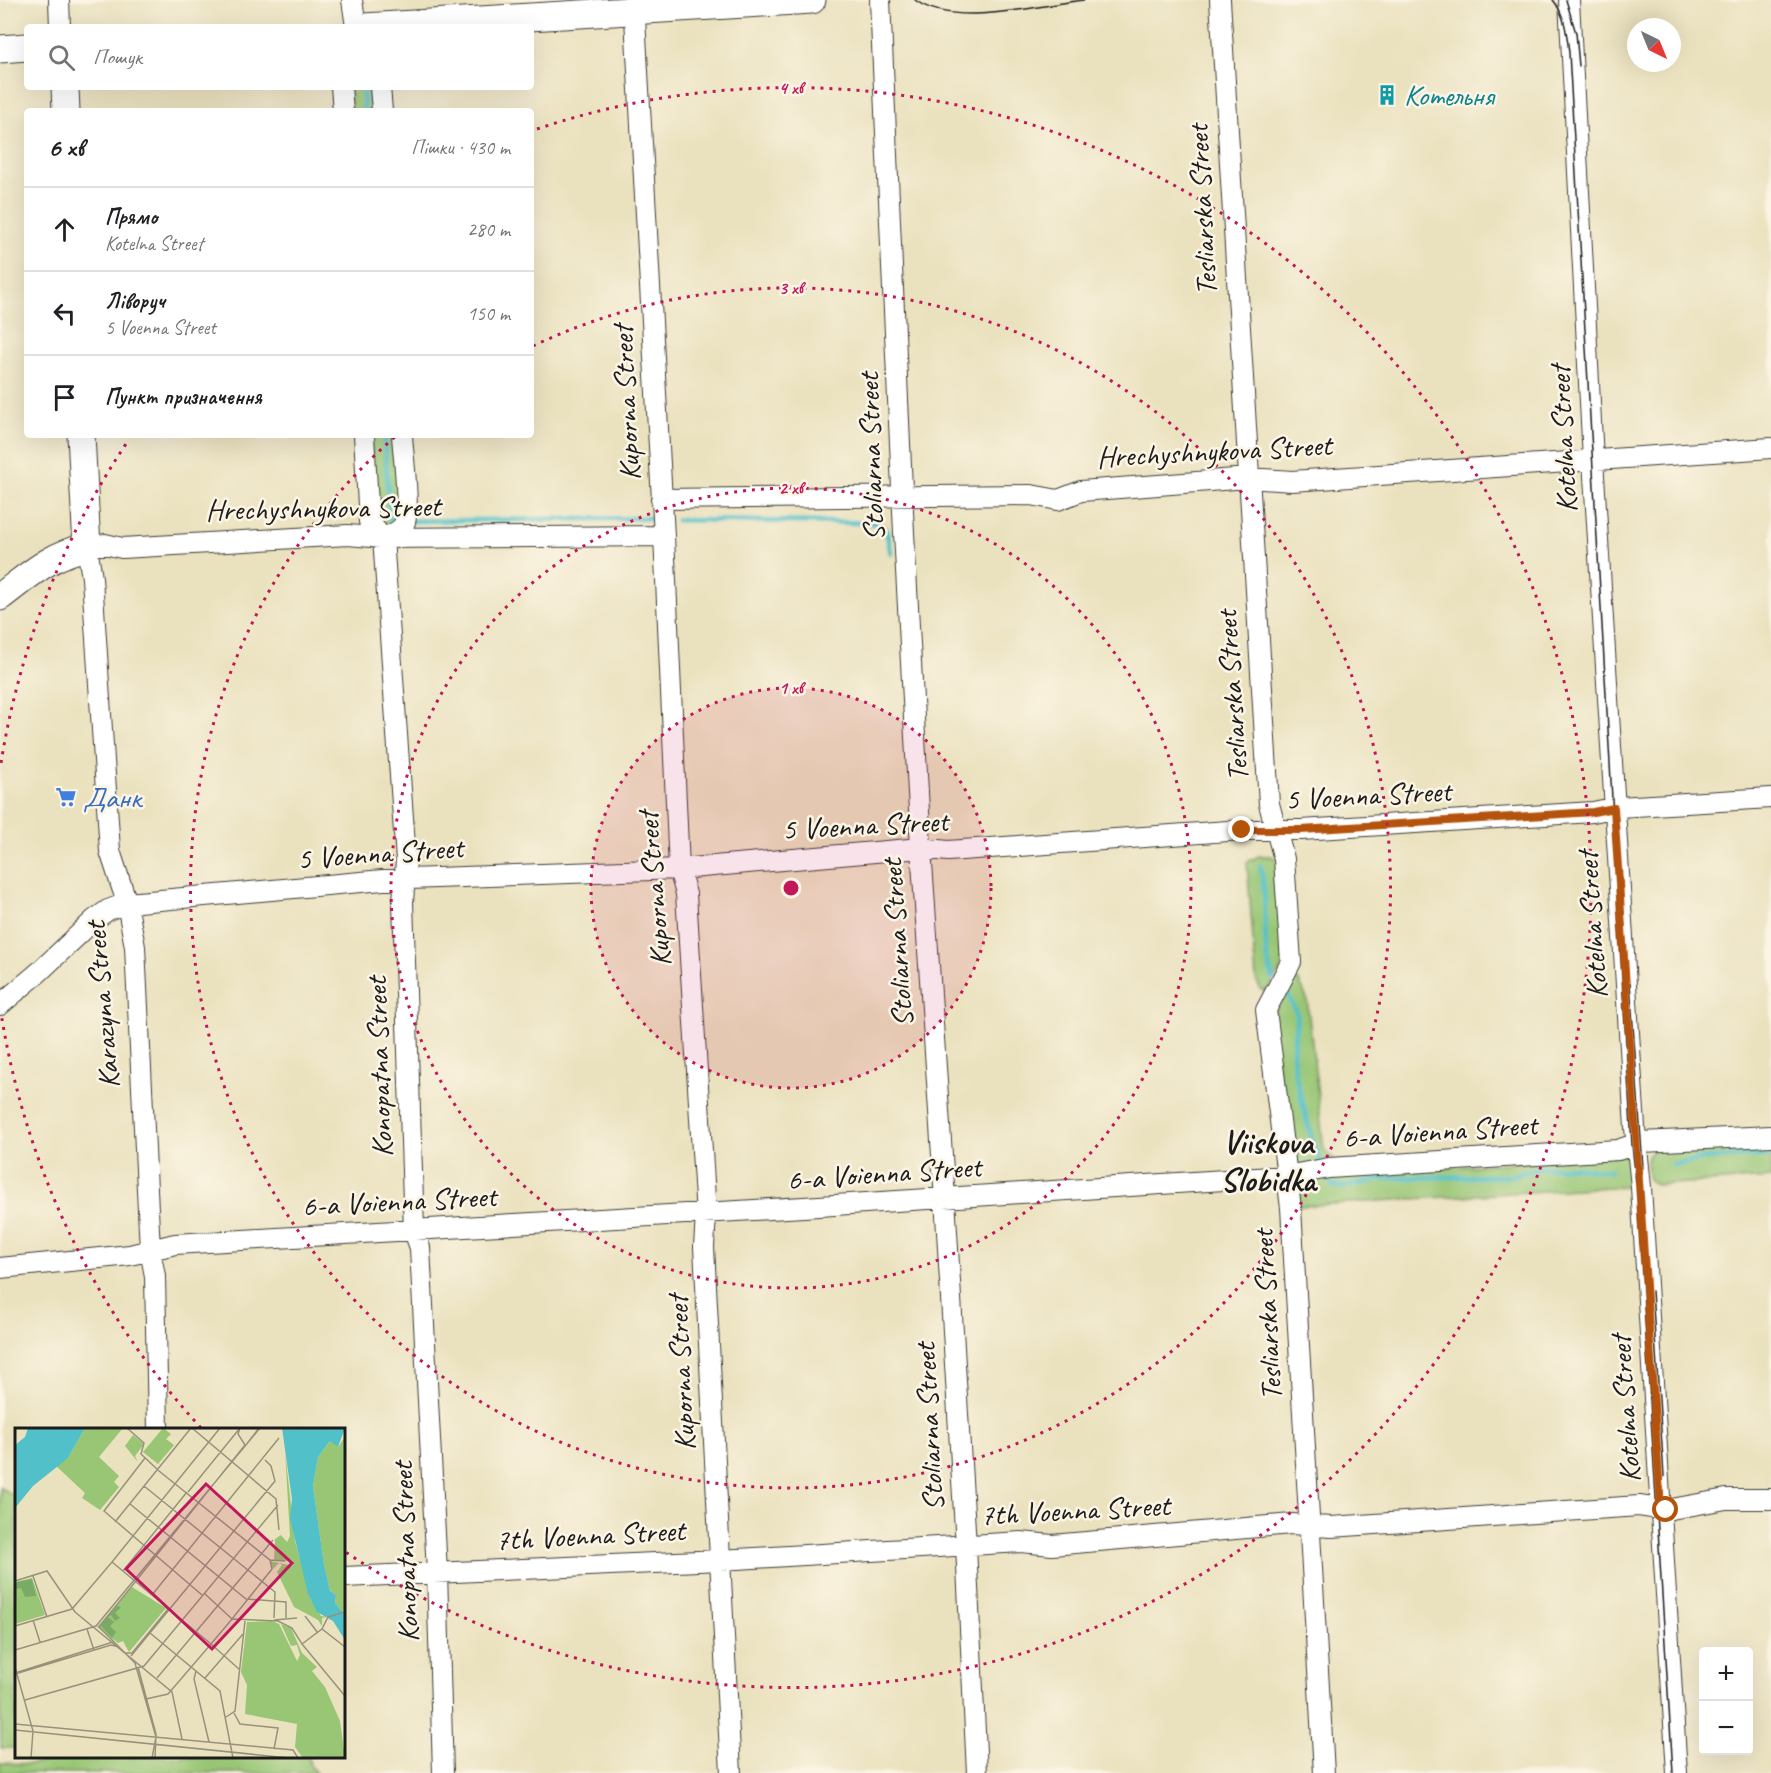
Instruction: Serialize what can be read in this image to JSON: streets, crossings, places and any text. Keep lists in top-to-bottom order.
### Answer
{
  "streets": {
    "main road": ["Hrechyshnykova Street", "Karazyna Street"],
    "street": [
      "Tesliarska Street",
      "Kuporna Street",
      "Kotelna Street",
      "Stoliarna Street",
      "5 Voenna Street",
      "Konopatna Street",
      "6-a Voienna Street",
      "7th Voenna Street"
    ]
  },
  "crossings": [
    ["Tesliarska Street", "Hrechyshnykova Street"],
    ["Tesliarska Street", "5 Voenna Street"],
    ["Tesliarska Street", "6-a Voienna Street"],
    ["Tesliarska Street", "7th Voenna Street"],
    ["Kuporna Street", "Hrechyshnykova Street"],
    ["Kuporna Street", "5 Voenna Street"],
    ["Kuporna Street", "6-a Voienna Street"],
    ["Kuporna Street", "7th Voenna Street"],
    ["Kotelna Street", "Hrechyshnykova Street"],
    ["Kotelna Street", "5 Voenna Street"],
    ["Kotelna Street", "6-a Voienna Street"],
    ["Kotelna Street", "7th Voenna Street"],
    ["Hrechyshnykova Street", "Stoliarna Street"],
    ["Hrechyshnykova Street", "Karazyna Street"],
    ["Hrechyshnykova Street", "Konopatna Street"],
    ["Stoliarna Street", "5 Voenna Street"],
    ["Stoliarna Street", "6-a Voienna Street"],
    ["Stoliarna Street", "7th Voenna Street"],
    ["5 Voenna Street", "Karazyna Street"],
    ["5 Voenna Street", "Konopatna Street"],
    ["Karazyna Street", "6-a Voienna Street"],
    ["Konopatna Street", "6-a Voienna Street"],
    ["Konopatna Street", "7th Voenna Street"]
  ],
  "districts": ["Viiskova Slobidka"],
  "places": {
    "building": ["Котельня"],
    "supermarket": ["Данк"]
  },
  "north": "bottom right",
  "page": {
    "search": "Пошук",
    "heading": ["6 хв", "Пішки · 430 m"],
    "list": [
      ["Прямо", "Kotelna Street", "280 m"],
      ["Ліворуч", "5 Voenna Street", "150 m"],
      "Пункт призначення"
    ],
    "map_buttons": ["+", "−"]
  },
  "rings": [
    "4 хв",
    "3 хв",
    "2 хв",
    "1 хв"
  ]
}
